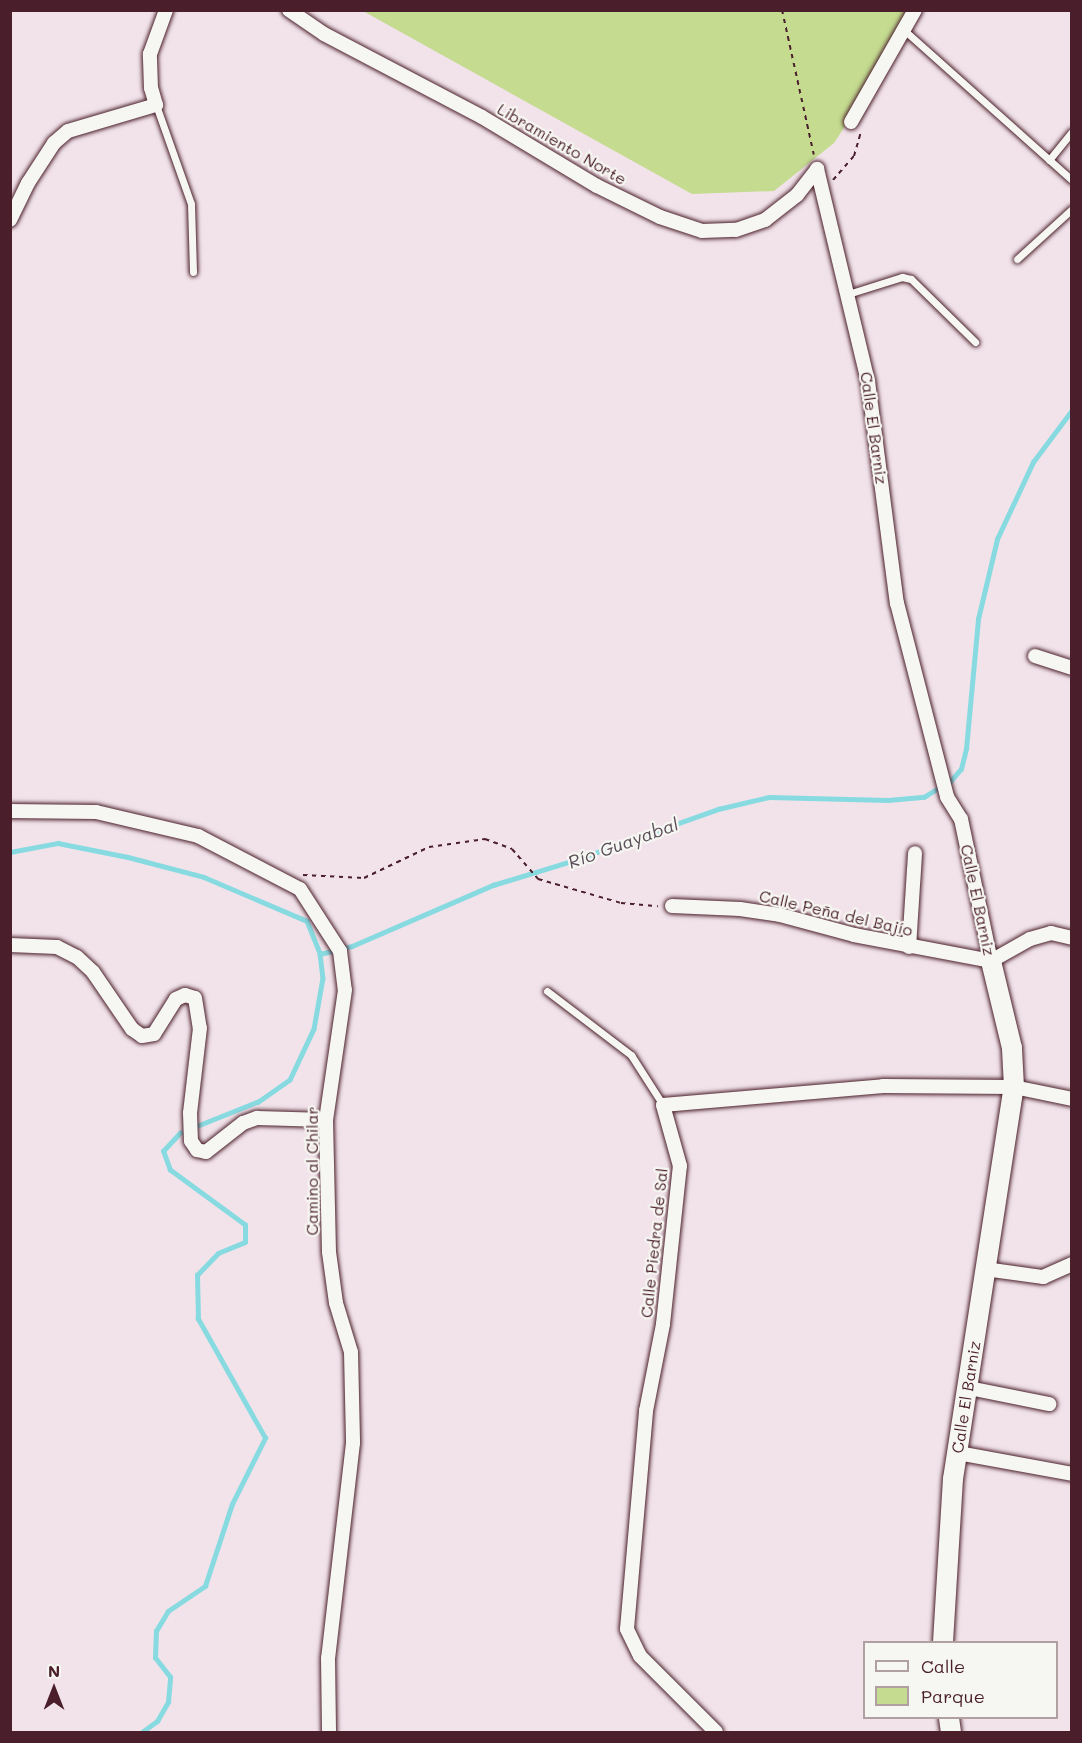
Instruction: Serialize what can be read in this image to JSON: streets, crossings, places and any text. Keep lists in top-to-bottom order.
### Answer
{
  "streets": {
    "street": [
      "Libramiento Norte",
      "Calle El Barniz",
      "Calle Peña del Bajío",
      "Camino al Chilar",
      "Calle Piedra de Sal"
    ]
  },
  "crossings": [
    ["Libramiento Norte", "Calle El Barniz"],
    ["Calle El Barniz", "Calle Peña del Bajío"]
  ],
  "water": ["Río Guayabal"],
  "legend": ["Calle", "Parque"],
  "north": "top"
}
